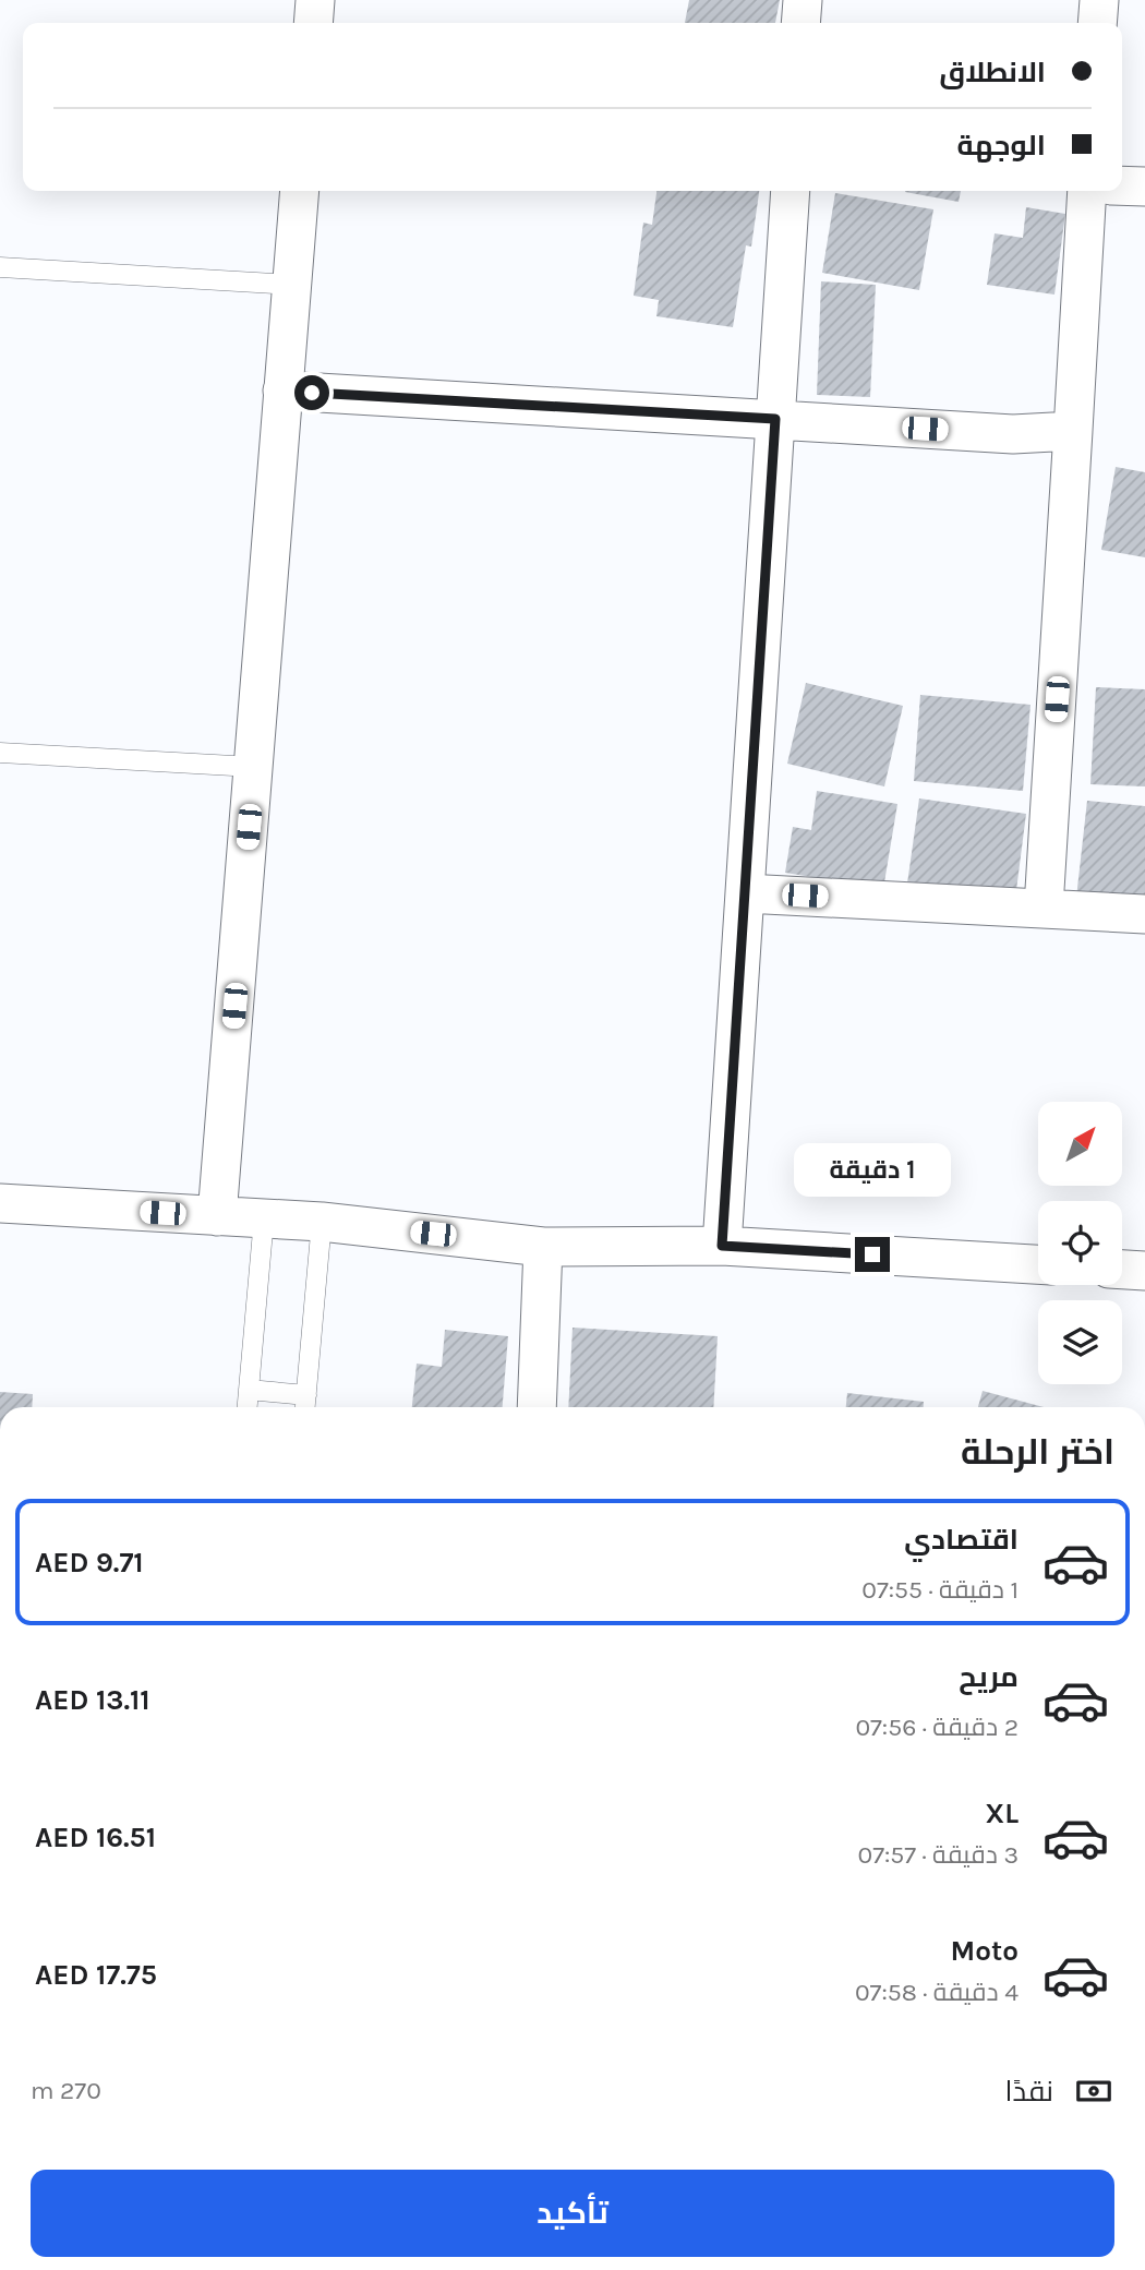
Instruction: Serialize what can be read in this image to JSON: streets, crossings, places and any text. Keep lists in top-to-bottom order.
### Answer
{
  "north": "top right",
  "page": {
    "banner": ["الانطلاق", "الوجهة"],
    "bubble": "1 دقيقة",
    "heading": "اختر الرحلة",
    "list": [
      {
        "name": "اقتصادي",
        "note": "1 دقيقة · 07:55",
        "value": "AED 9.71"
      },
      {
        "name": "مريح",
        "note": "2 دقيقة · 07:56",
        "value": "AED 13.11"
      },
      {
        "name": "XL",
        "note": "3 دقيقة · 07:57",
        "value": "AED 16.51"
      },
      {
        "name": "Moto",
        "note": "4 دقيقة · 07:58",
        "value": "AED 17.75"
      }
    ],
    "pay": ["نقدًا", "270 m"],
    "buttons": "تأكيد"
  }
}
